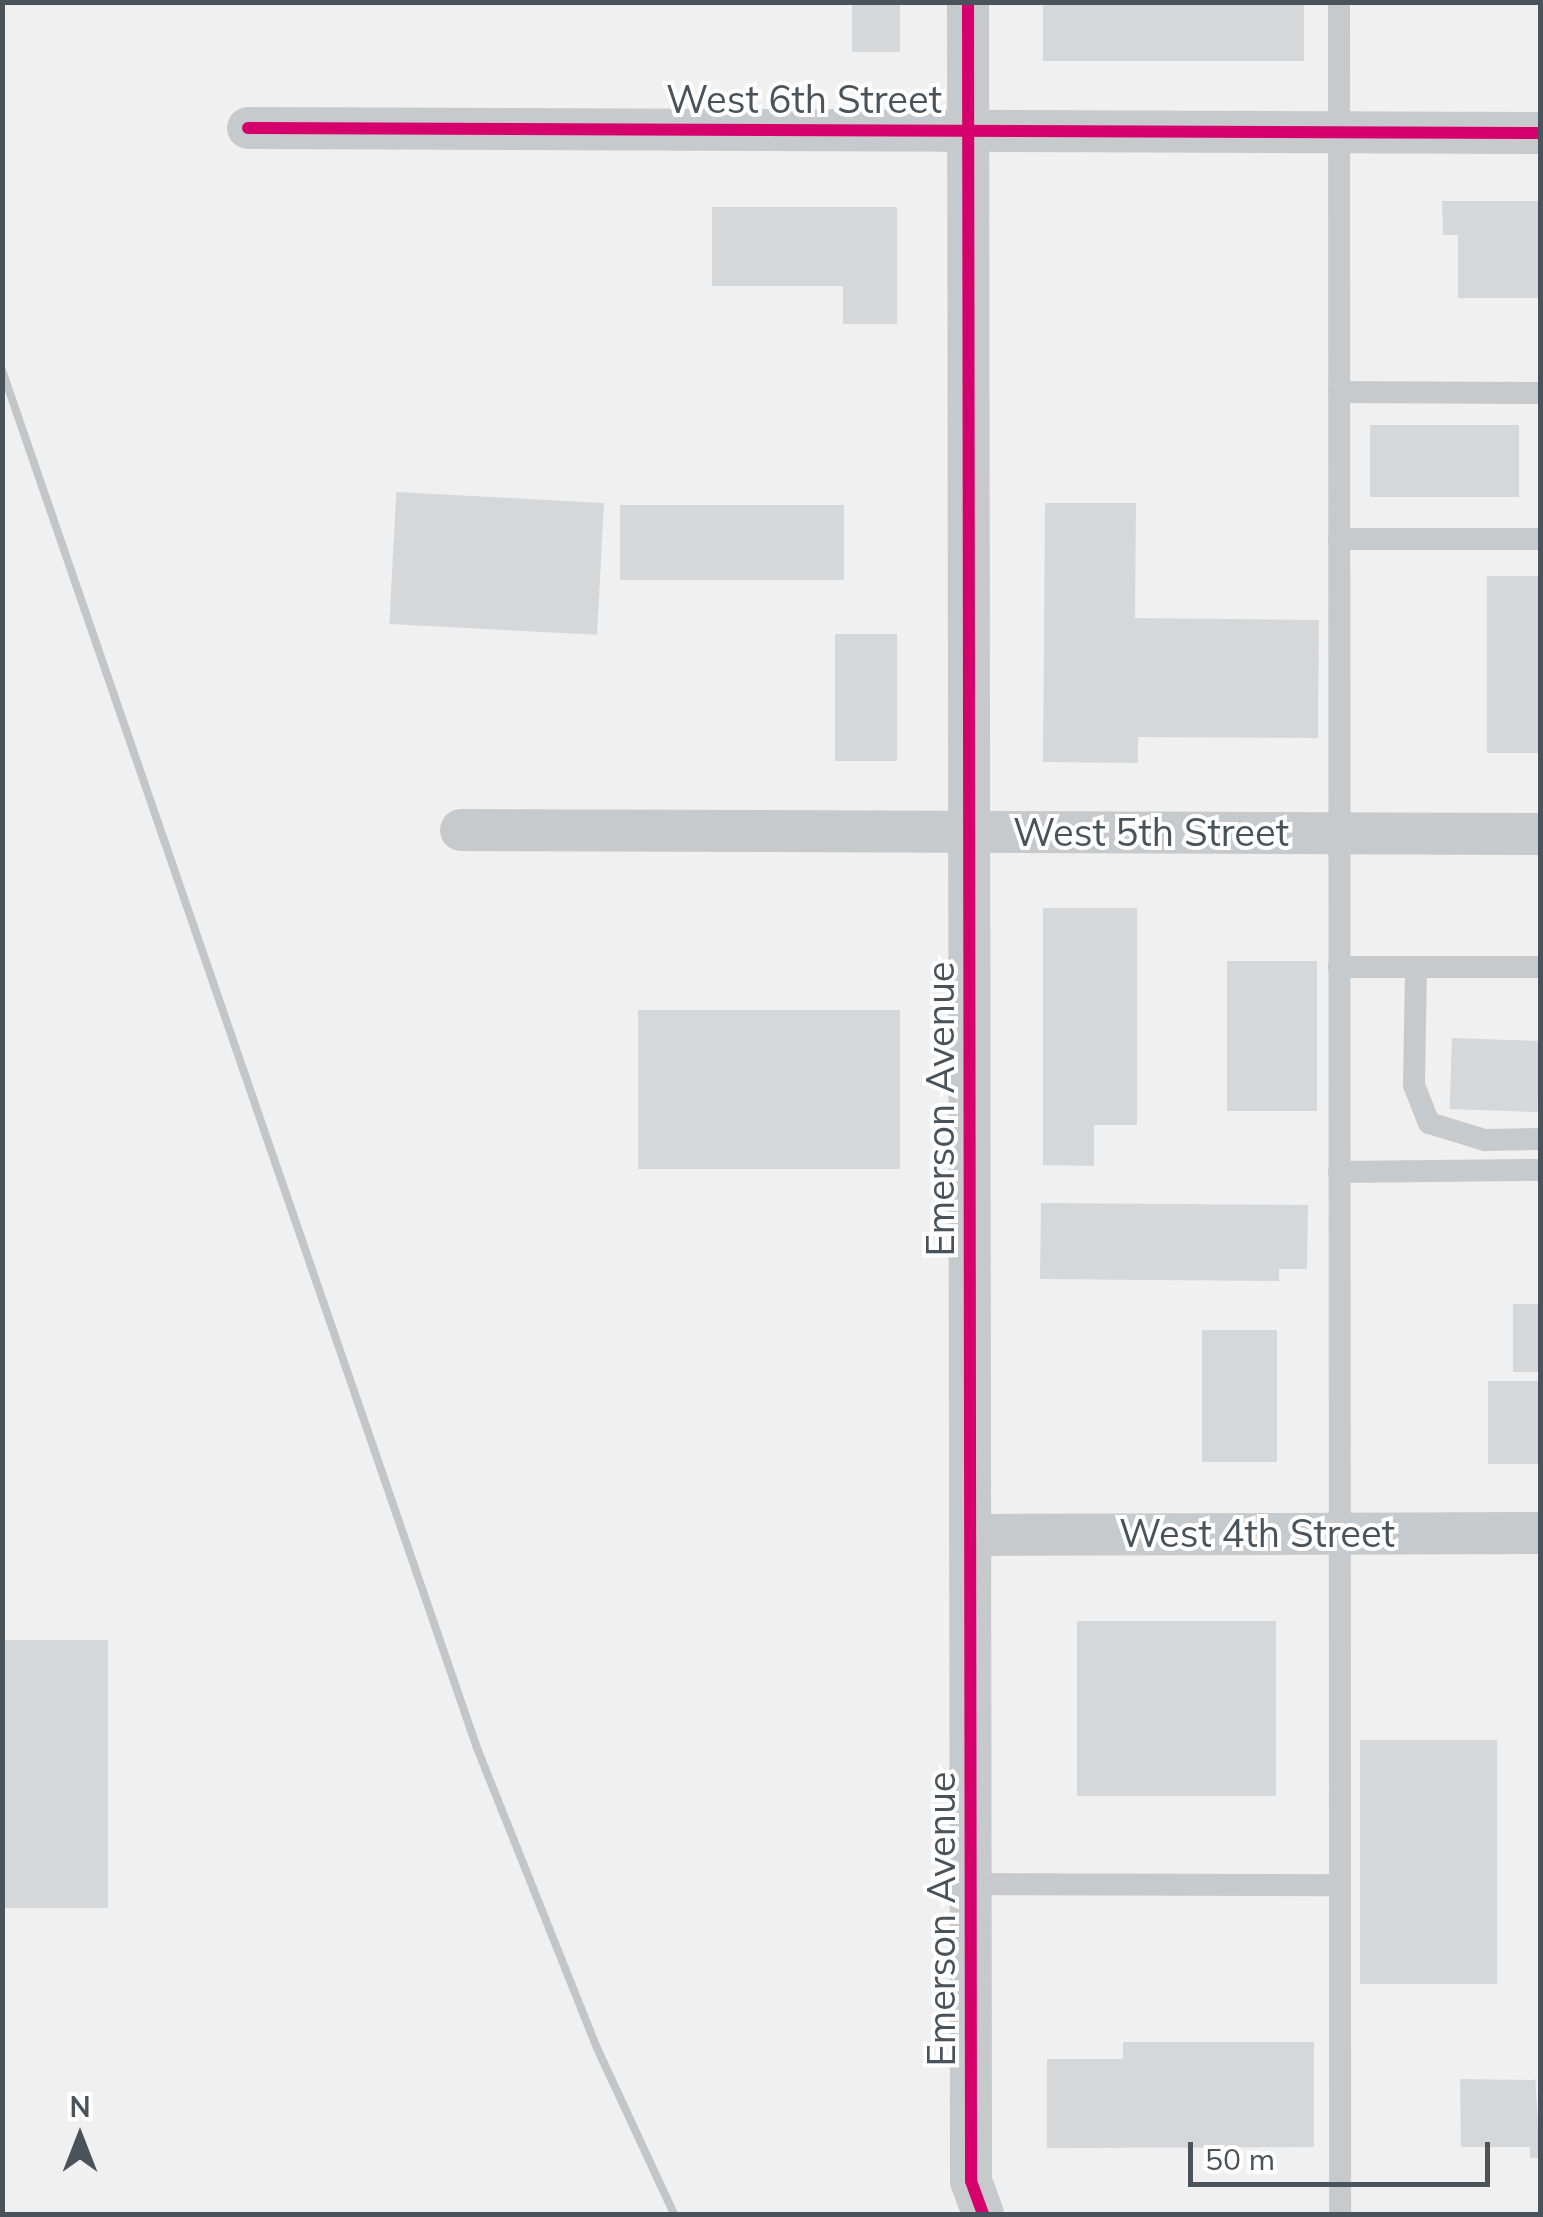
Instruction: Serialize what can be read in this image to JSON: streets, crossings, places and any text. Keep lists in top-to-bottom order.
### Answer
{
  "streets": {
    "street": [
      "West 6th Street",
      "West 5th Street",
      "Emerson Avenue",
      "West 4th Street"
    ]
  },
  "crossings": [
    ["West 6th Street", "Emerson Avenue"],
    ["West 5th Street", "Emerson Avenue"],
    ["Emerson Avenue", "West 4th Street"]
  ],
  "scale_bar": "50 m",
  "north": "top"
}
